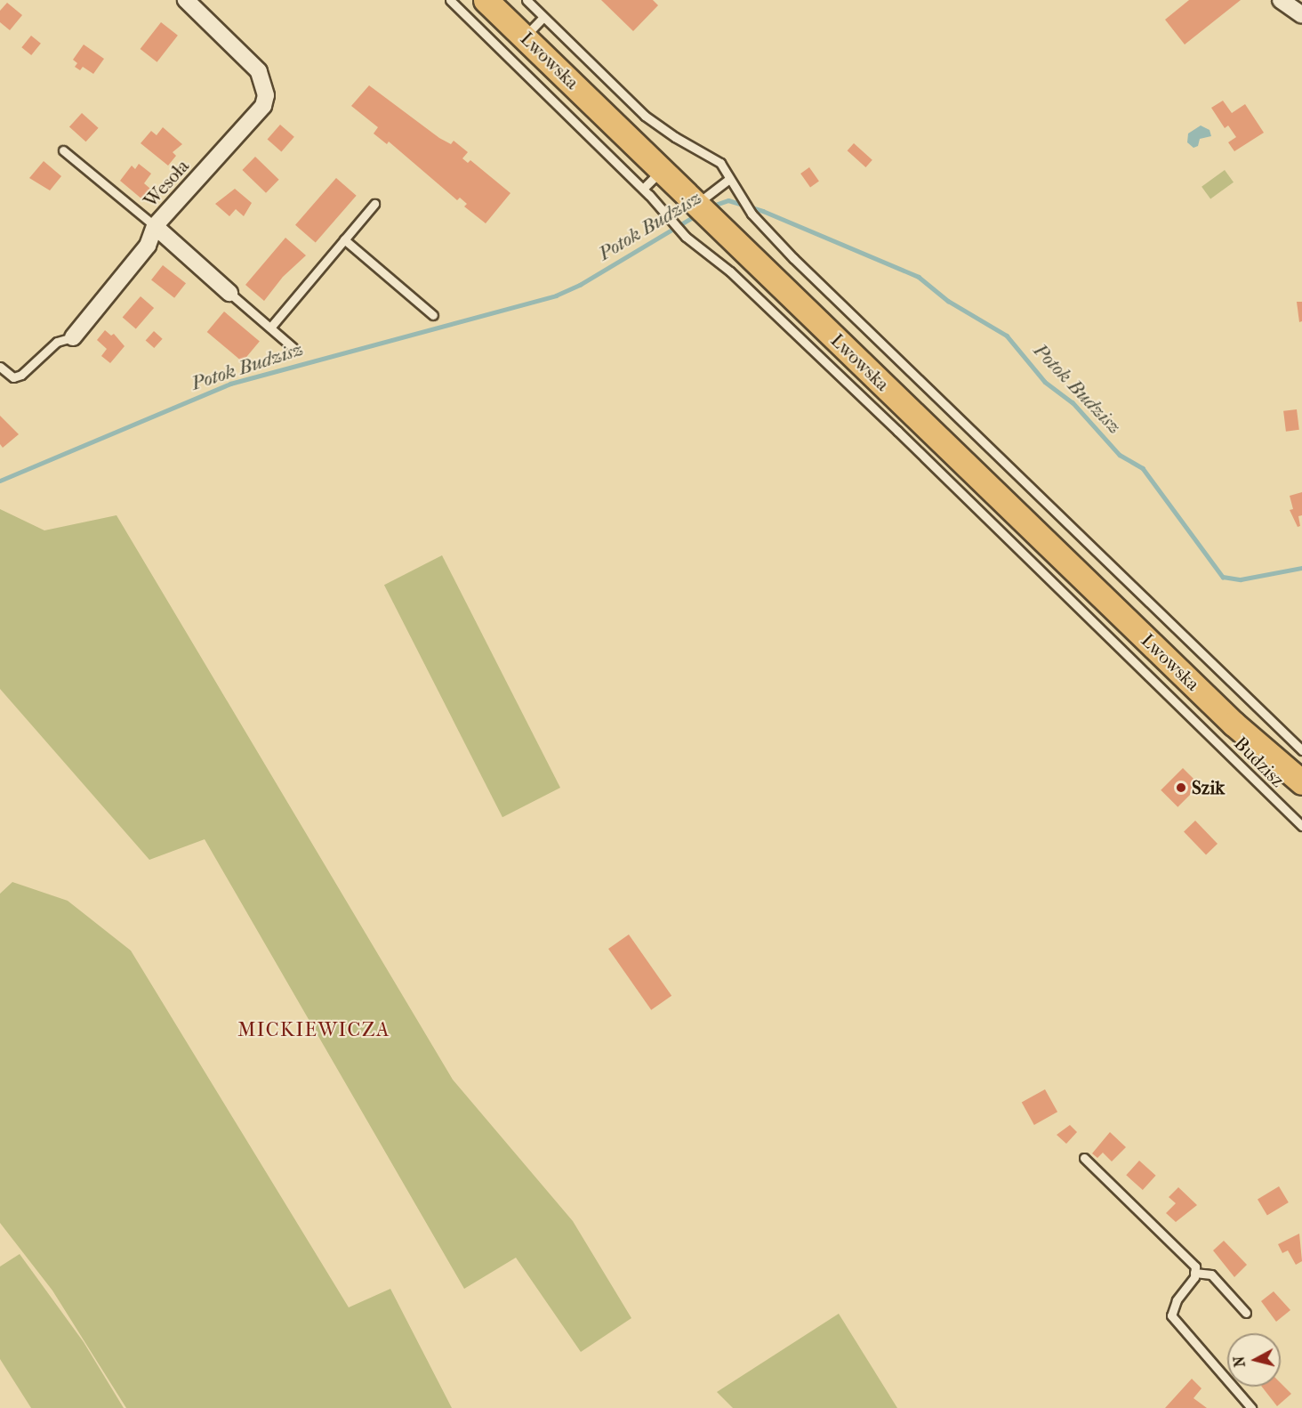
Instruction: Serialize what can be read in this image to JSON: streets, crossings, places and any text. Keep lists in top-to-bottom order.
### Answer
{
  "streets": {
    "main road": ["Lwowska"],
    "street": ["Wesoła"],
    "lane": ["Budzisz"]
  },
  "crossings": [
    ["Lwowska", "Budzisz"]
  ],
  "districts": ["MICKIEWICZA"],
  "water": ["Potok Budzisz"],
  "places": ["Szik"],
  "north": "left"
}
